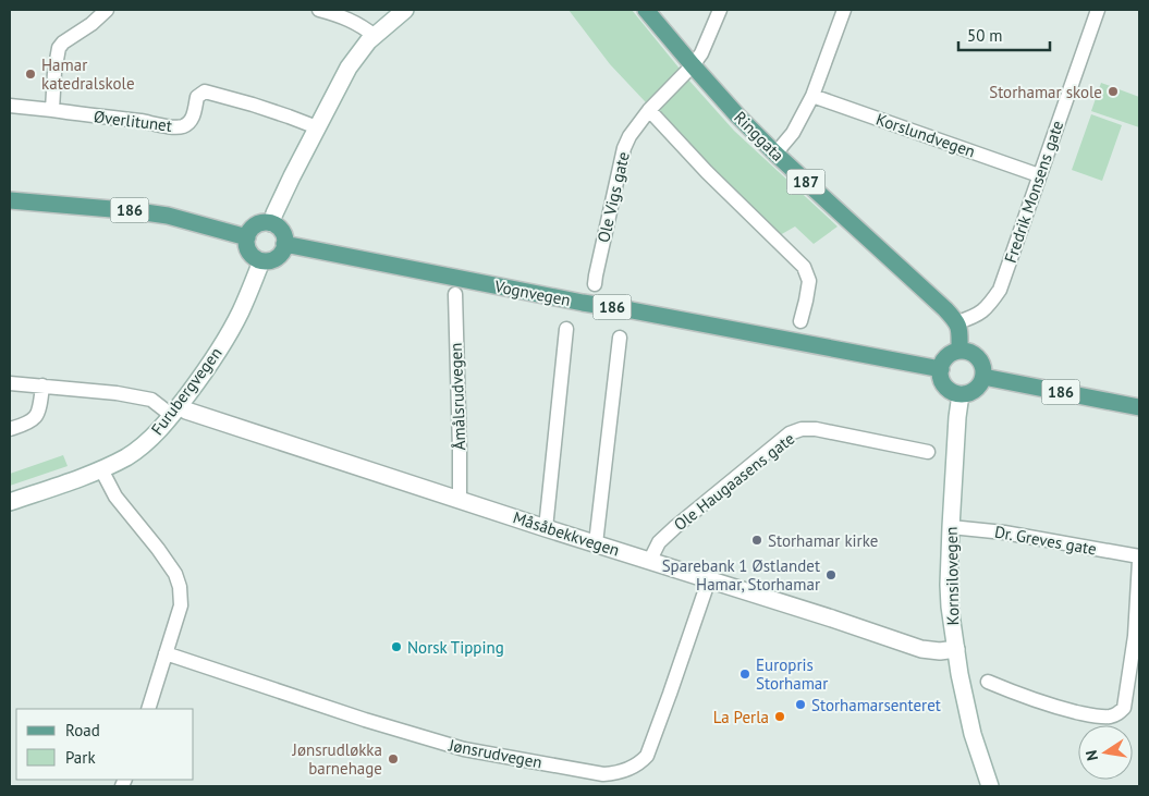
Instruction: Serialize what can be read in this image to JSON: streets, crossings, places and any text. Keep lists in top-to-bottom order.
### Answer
{
  "streets": {
    "main road": [
      "Ringgata",
      "187",
      "186",
      "Vognvegen",
      "Furubergvegen",
      "Måsåbekkvegen",
      "Kornsilovegen"
    ],
    "street": [
      "Øverlitunet",
      "Korslundvegen",
      "Fredrik Monsens gate",
      "Ole Vigs gate",
      "Åmålsrudvegen",
      "Ole Haugaasens gate",
      "Dr. Greves gate",
      "Jønsrudvegen"
    ]
  },
  "crossings": [
    ["Korslundvegen", "Fredrik Monsens gate"],
    ["Ringgata", "Fredrik Monsens gate"],
    ["Ringgata", "Ole Vigs gate"],
    ["186", "Vognvegen"],
    ["186", "Furubergvegen"],
    ["186", "Kornsilovegen"],
    ["Vognvegen", "Furubergvegen"],
    ["Vognvegen", "Kornsilovegen"],
    ["Furubergvegen", "Måsåbekkvegen"],
    ["Åmålsrudvegen", "Måsåbekkvegen"],
    ["Ole Haugaasens gate", "Måsåbekkvegen"],
    ["Måsåbekkvegen", "Kornsilovegen"],
    ["Måsåbekkvegen", "Jønsrudvegen"],
    ["Dr. Greves gate", "Kornsilovegen"]
  ],
  "places": [
    "Hamar katedralskole",
    "Storhamar skole",
    "Storhamar kirke",
    "Sparebank 1 Østlandet Hamar, Storhamar",
    "Norsk Tipping",
    "Europris Storhamar",
    "Storhamarsenteret",
    "La Perla",
    "Jønsrudløkka barnehage"
  ],
  "legend": ["Road", "Park"],
  "scale_bar": "50 m",
  "north": "left"
}
